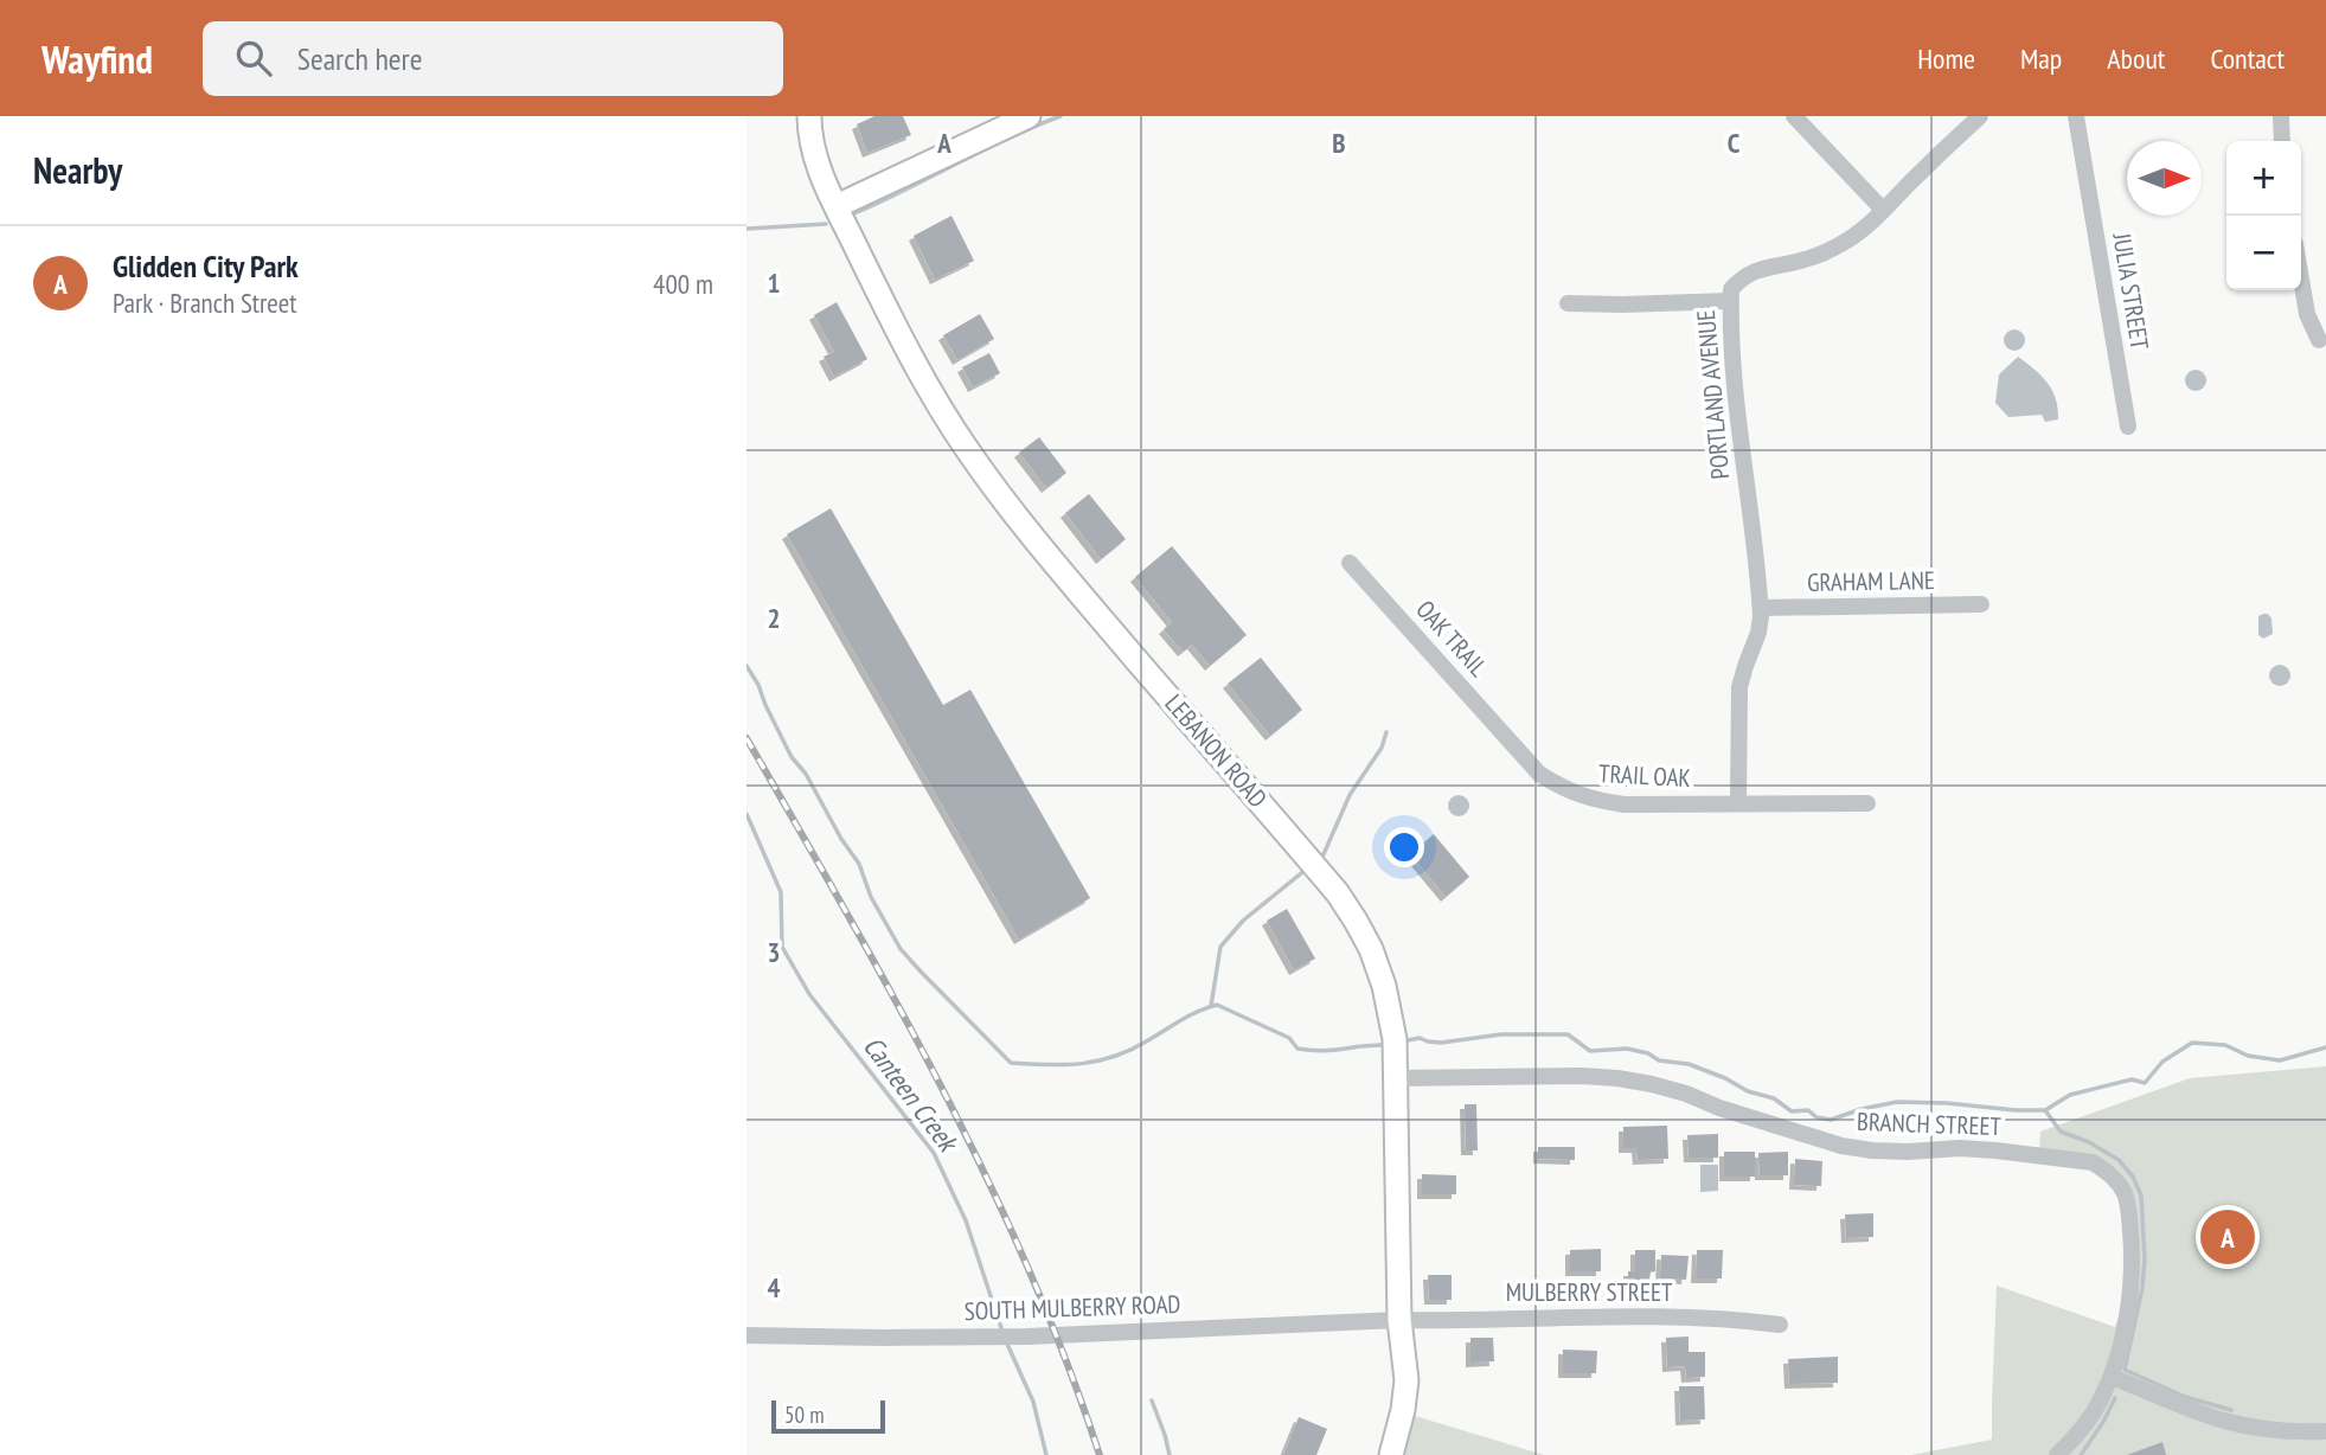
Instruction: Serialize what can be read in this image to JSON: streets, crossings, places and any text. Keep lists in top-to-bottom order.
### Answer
{
  "streets": {
    "street": [
      "JULIA STREET",
      "PORTLAND AVENUE",
      "GRAHAM LANE",
      "OAK TRAIL",
      "LEBANON ROAD",
      "TRAIL OAK",
      "BRANCH STREET",
      "MULBERRY STREET",
      "SOUTH MULBERRY ROAD"
    ]
  },
  "crossings": [
    ["PORTLAND AVENUE", "GRAHAM LANE"],
    ["PORTLAND AVENUE", "TRAIL OAK"],
    ["OAK TRAIL", "TRAIL OAK"],
    ["LEBANON ROAD", "BRANCH STREET"],
    ["LEBANON ROAD", "MULBERRY STREET"],
    ["LEBANON ROAD", "SOUTH MULBERRY ROAD"],
    ["MULBERRY STREET", "SOUTH MULBERRY ROAD"]
  ],
  "water": ["Canteen Creek"],
  "scale_bar": "50 m",
  "north": "right",
  "page": {
    "header": "Wayfind",
    "search": "Search here",
    "nav": [
      "Home",
      "Map",
      "About",
      "Contact"
    ],
    "heading": "Nearby",
    "map_buttons": ["+", "−"],
    "list": [
      {
        "mark": "A",
        "name": "Glidden City Park",
        "note": "Park · Branch Street",
        "value": "400 m"
      }
    ],
    "pins": "A",
    "scale": "50 m"
  },
  "grid": {
    "columns": ["A", "B", "C"],
    "rows": [
      "1",
      "2",
      "3",
      "4"
    ]
  }
}
